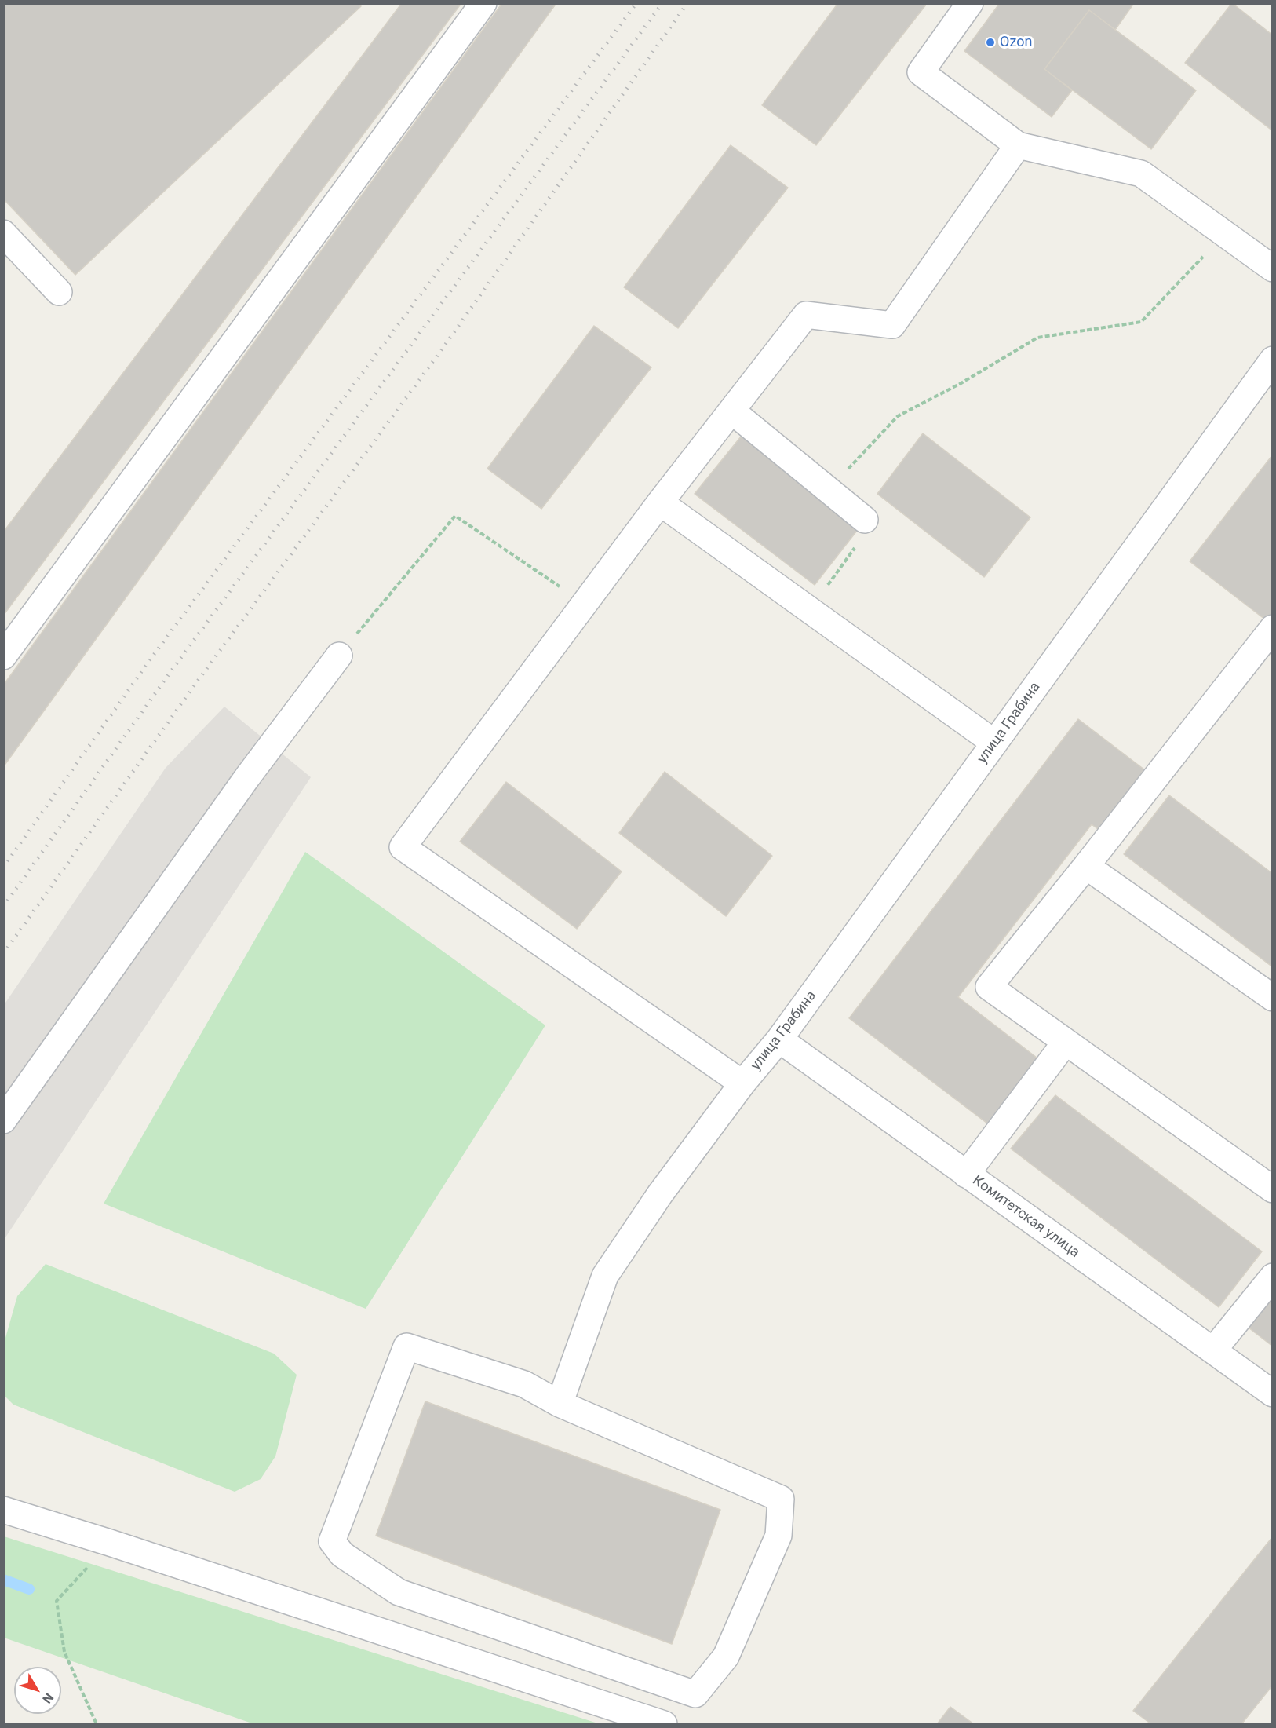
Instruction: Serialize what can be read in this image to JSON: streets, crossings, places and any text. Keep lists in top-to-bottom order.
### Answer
{
  "streets": {
    "street": ["улица Грабина", "Комитетская улица"]
  },
  "crossings": [
    ["улица Грабина", "Комитетская улица"]
  ],
  "places": ["Ozon"],
  "north": "bottom right"
}
